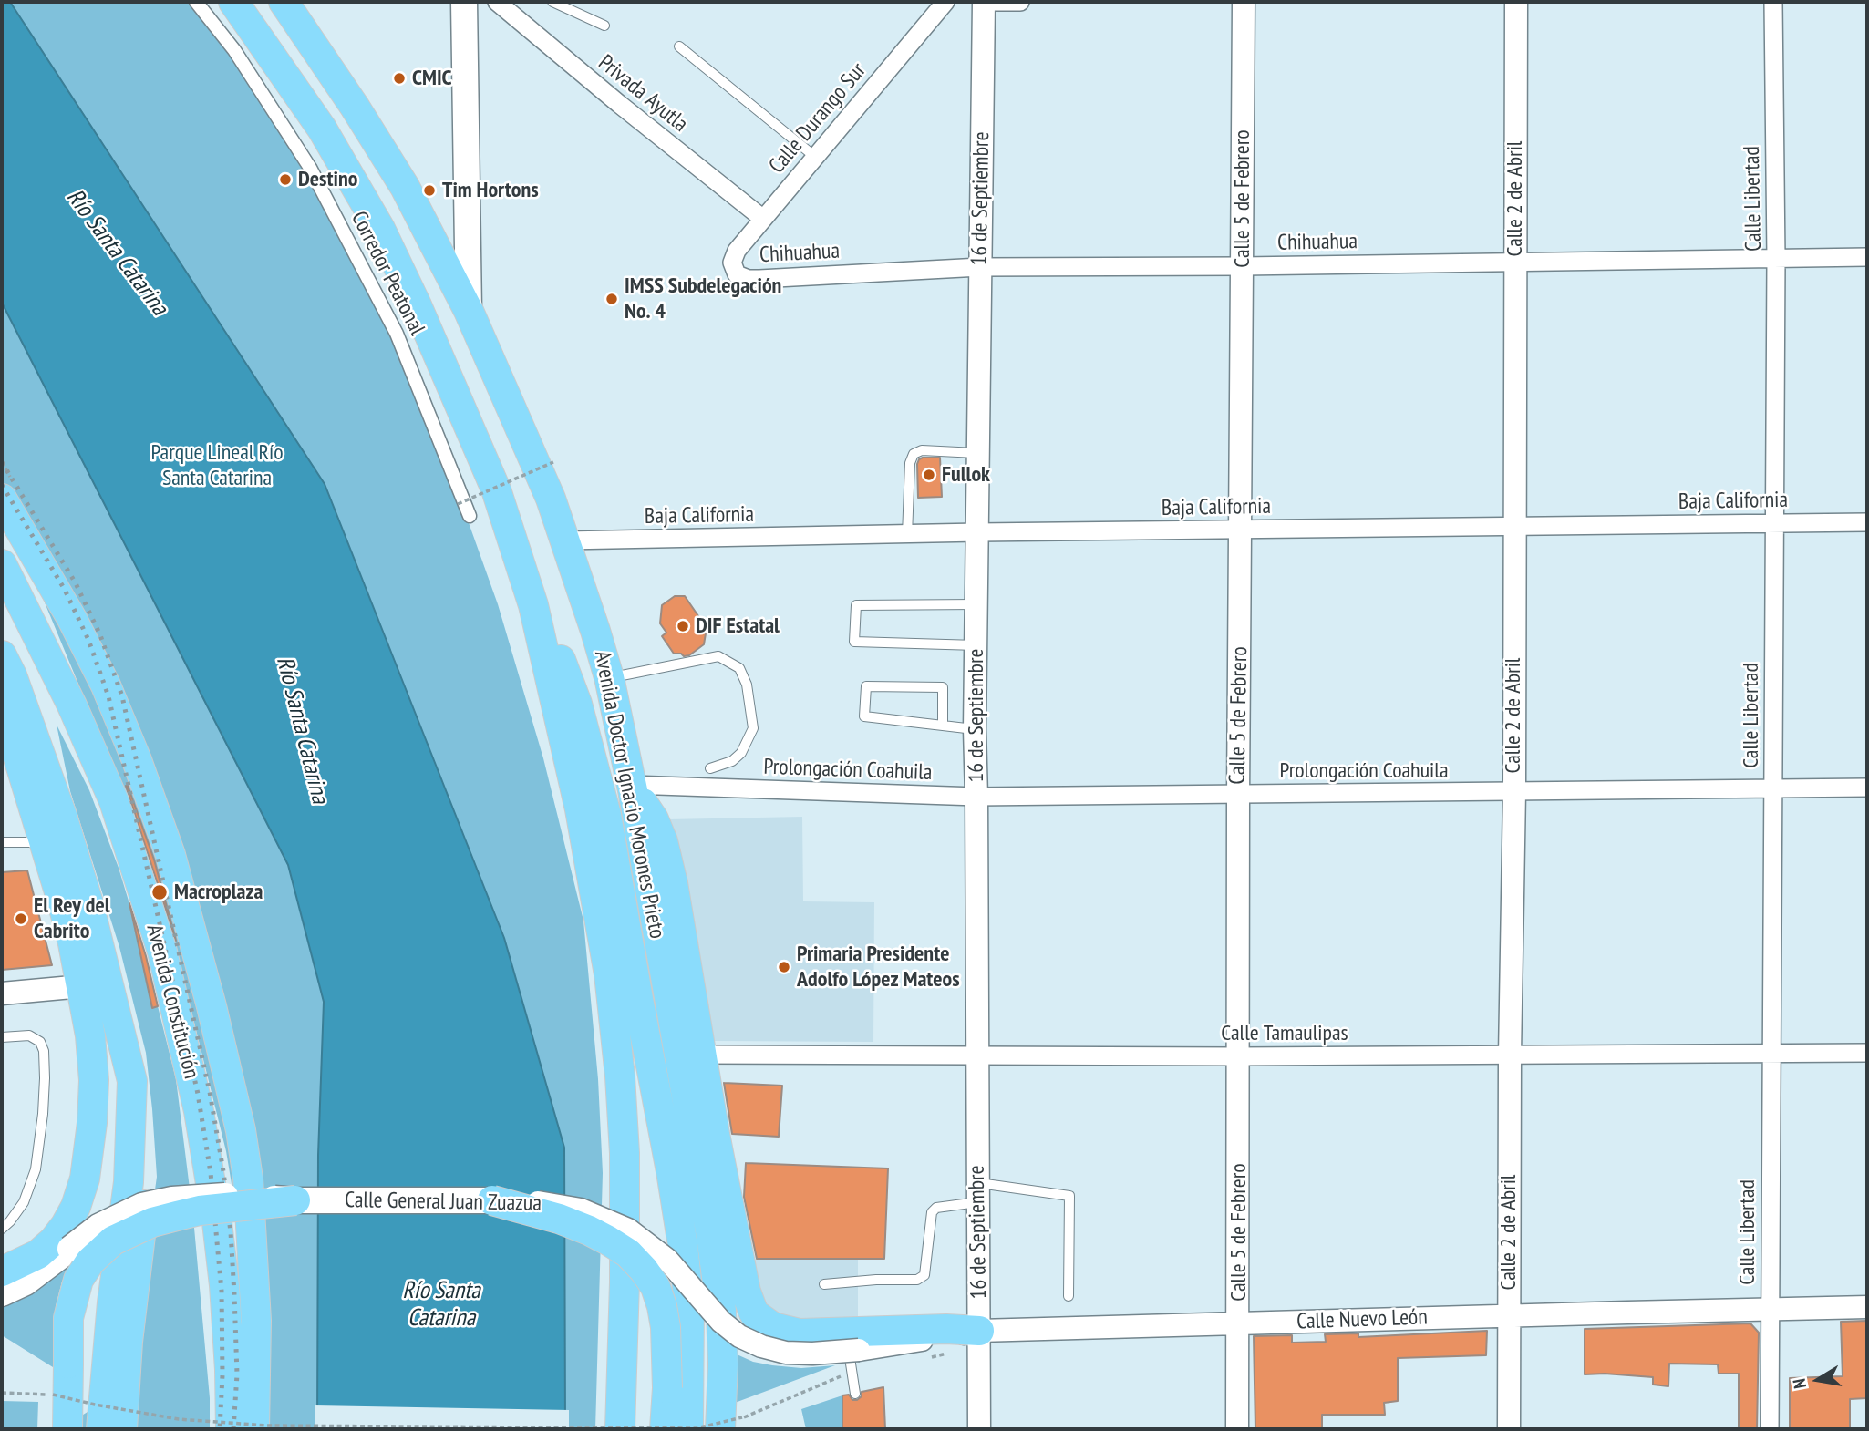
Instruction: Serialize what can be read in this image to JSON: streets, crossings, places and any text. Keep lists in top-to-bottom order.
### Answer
{
  "streets": {
    "highway": ["Avenida Doctor Ignacio Morones Prieto", "Avenida Constitución"],
    "main road": ["Calle General Juan Zuazua"],
    "street": [
      "Privada Ayutla",
      "Calle Durango Sur",
      "16 de Septiembre",
      "Calle 5 de Febrero",
      "Calle 2 de Abril",
      "Calle Libertad",
      "Chihuahua",
      "Corredor Peatonal",
      "Baja California",
      "Prolongación Coahuila",
      "Calle Tamaulipas",
      "Calle Nuevo León"
    ]
  },
  "crossings": [
    ["Privada Ayutla", "Calle Durango Sur"],
    ["Calle Durango Sur", "Chihuahua"],
    ["16 de Septiembre", "Chihuahua"],
    ["16 de Septiembre", "Baja California"],
    ["16 de Septiembre", "Prolongación Coahuila"],
    ["16 de Septiembre", "Calle Tamaulipas"],
    ["16 de Septiembre", "Calle Nuevo León"],
    ["Calle 5 de Febrero", "Chihuahua"],
    ["Calle 5 de Febrero", "Baja California"],
    ["Calle 5 de Febrero", "Prolongación Coahuila"],
    ["Calle 5 de Febrero", "Calle Tamaulipas"],
    ["Calle 5 de Febrero", "Calle Nuevo León"],
    ["Calle 2 de Abril", "Chihuahua"],
    ["Calle 2 de Abril", "Baja California"],
    ["Calle 2 de Abril", "Prolongación Coahuila"],
    ["Calle 2 de Abril", "Calle Tamaulipas"],
    ["Calle 2 de Abril", "Calle Nuevo León"],
    ["Calle Libertad", "Chihuahua"],
    ["Calle Libertad", "Baja California"],
    ["Calle Libertad", "Prolongación Coahuila"],
    ["Calle Libertad", "Calle Tamaulipas"],
    ["Calle Libertad", "Calle Nuevo León"],
    ["Baja California", "Avenida Doctor Ignacio Morones Prieto"],
    ["Prolongación Coahuila", "Avenida Doctor Ignacio Morones Prieto"],
    ["Calle General Juan Zuazua", "Calle Nuevo León"]
  ],
  "water": ["Río Santa Catarina"],
  "parks": ["Parque Lineal Río Santa Catarina"],
  "places": [
    "CMIC",
    "Destino",
    "Tim Hortons",
    "IMSS Subdelegación No. 4",
    "Fullok",
    "DIF Estatal",
    "Macroplaza",
    "El Rey del Cabrito",
    "Primaria Presidente Adolfo López Mateos"
  ],
  "north": "left"
}
